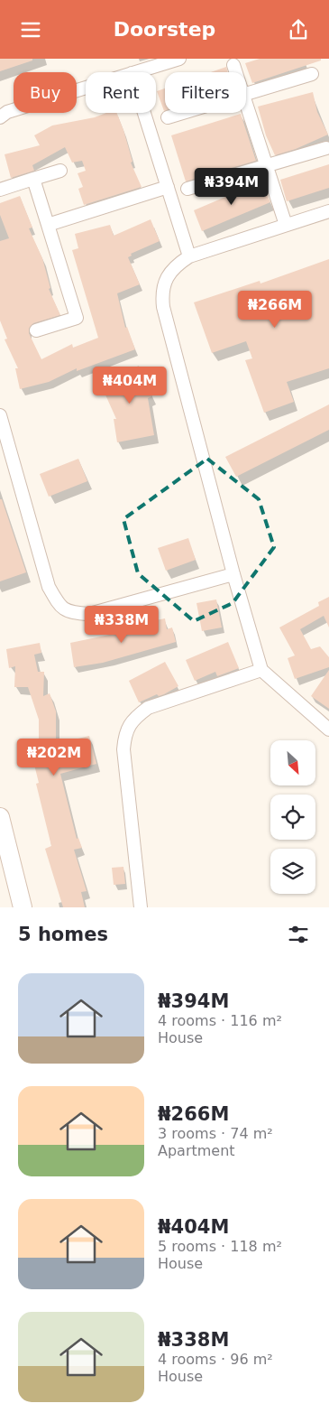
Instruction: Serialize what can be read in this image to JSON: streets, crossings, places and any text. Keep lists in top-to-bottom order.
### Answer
{
  "north": "bottom right",
  "page": {
    "header": "Doorstep",
    "chip": ["Buy", "Rent", "Filters"],
    "price": [
      "₦394M",
      "₦266M",
      "₦404M",
      "₦338M",
      "₦202M"
    ],
    "heading": "5 homes",
    "list": [
      {
        "name": "₦394M",
        "note": "4 rooms · 116 m² · House"
      },
      {
        "name": "₦266M",
        "note": "3 rooms · 74 m² · Apartment"
      },
      {
        "name": "₦404M",
        "note": "5 rooms · 118 m² · House"
      },
      {
        "name": "₦338M",
        "note": "4 rooms · 96 m² · House"
      }
    ]
  }
}
